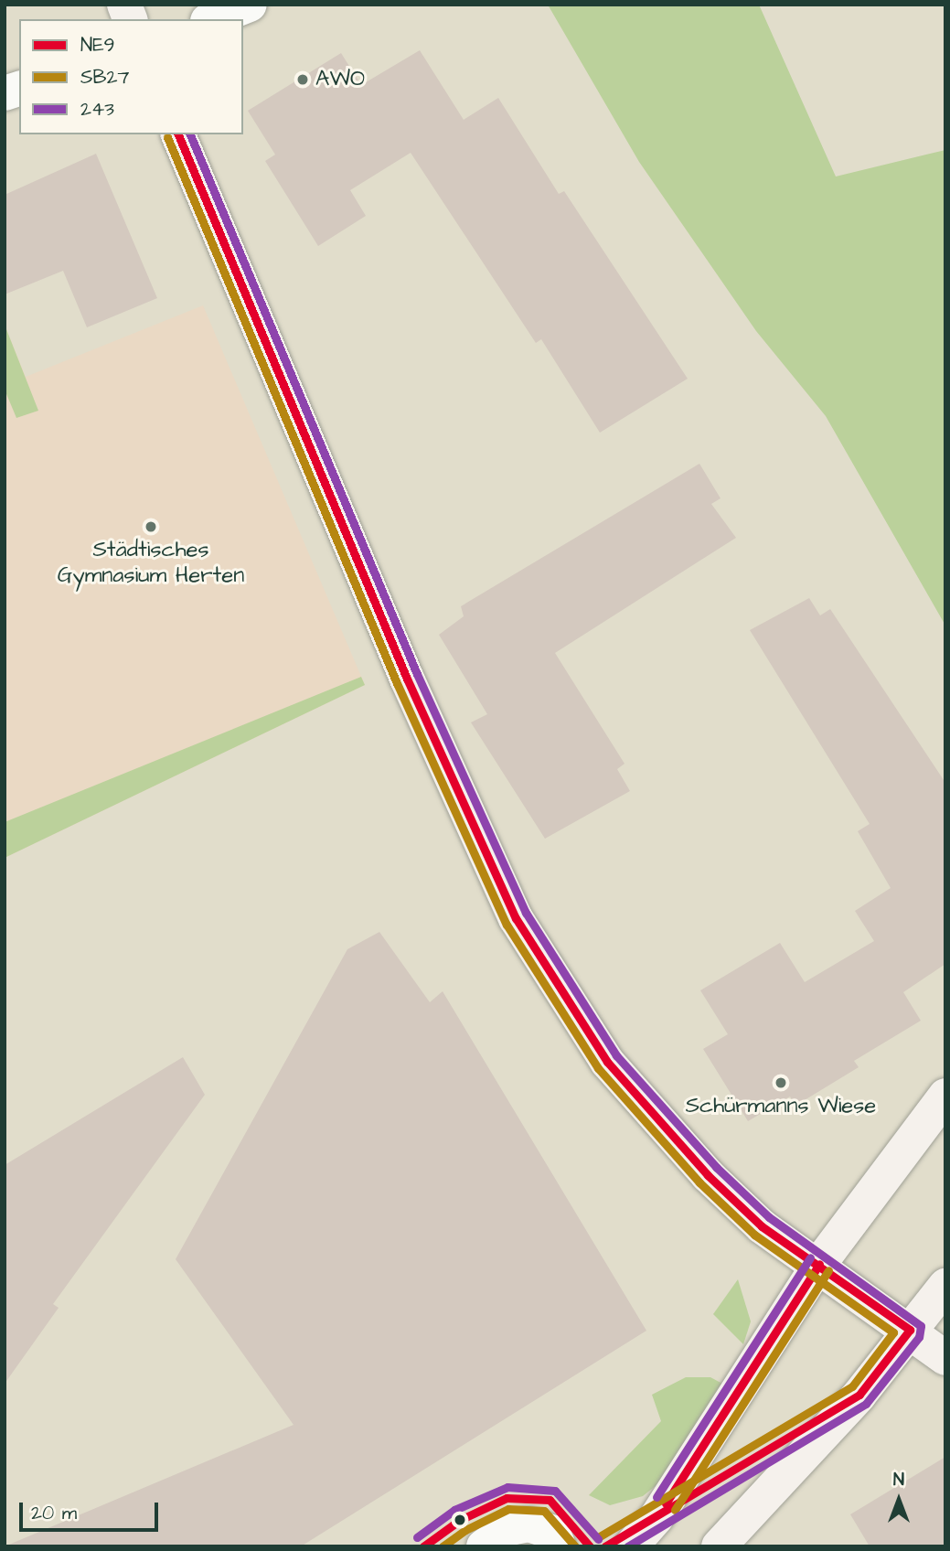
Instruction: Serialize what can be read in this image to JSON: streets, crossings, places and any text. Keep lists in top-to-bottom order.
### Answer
{
  "places": ["AWO", "Städtisches Gymnasium Herten", "Schürmanns Wiese"],
  "lines": ["transit line NE9", "transit line 243", "transit line SB27"],
  "legend": ["NE9", "SB27", "243"],
  "scale_bar": "20 m",
  "north": "top"
}
